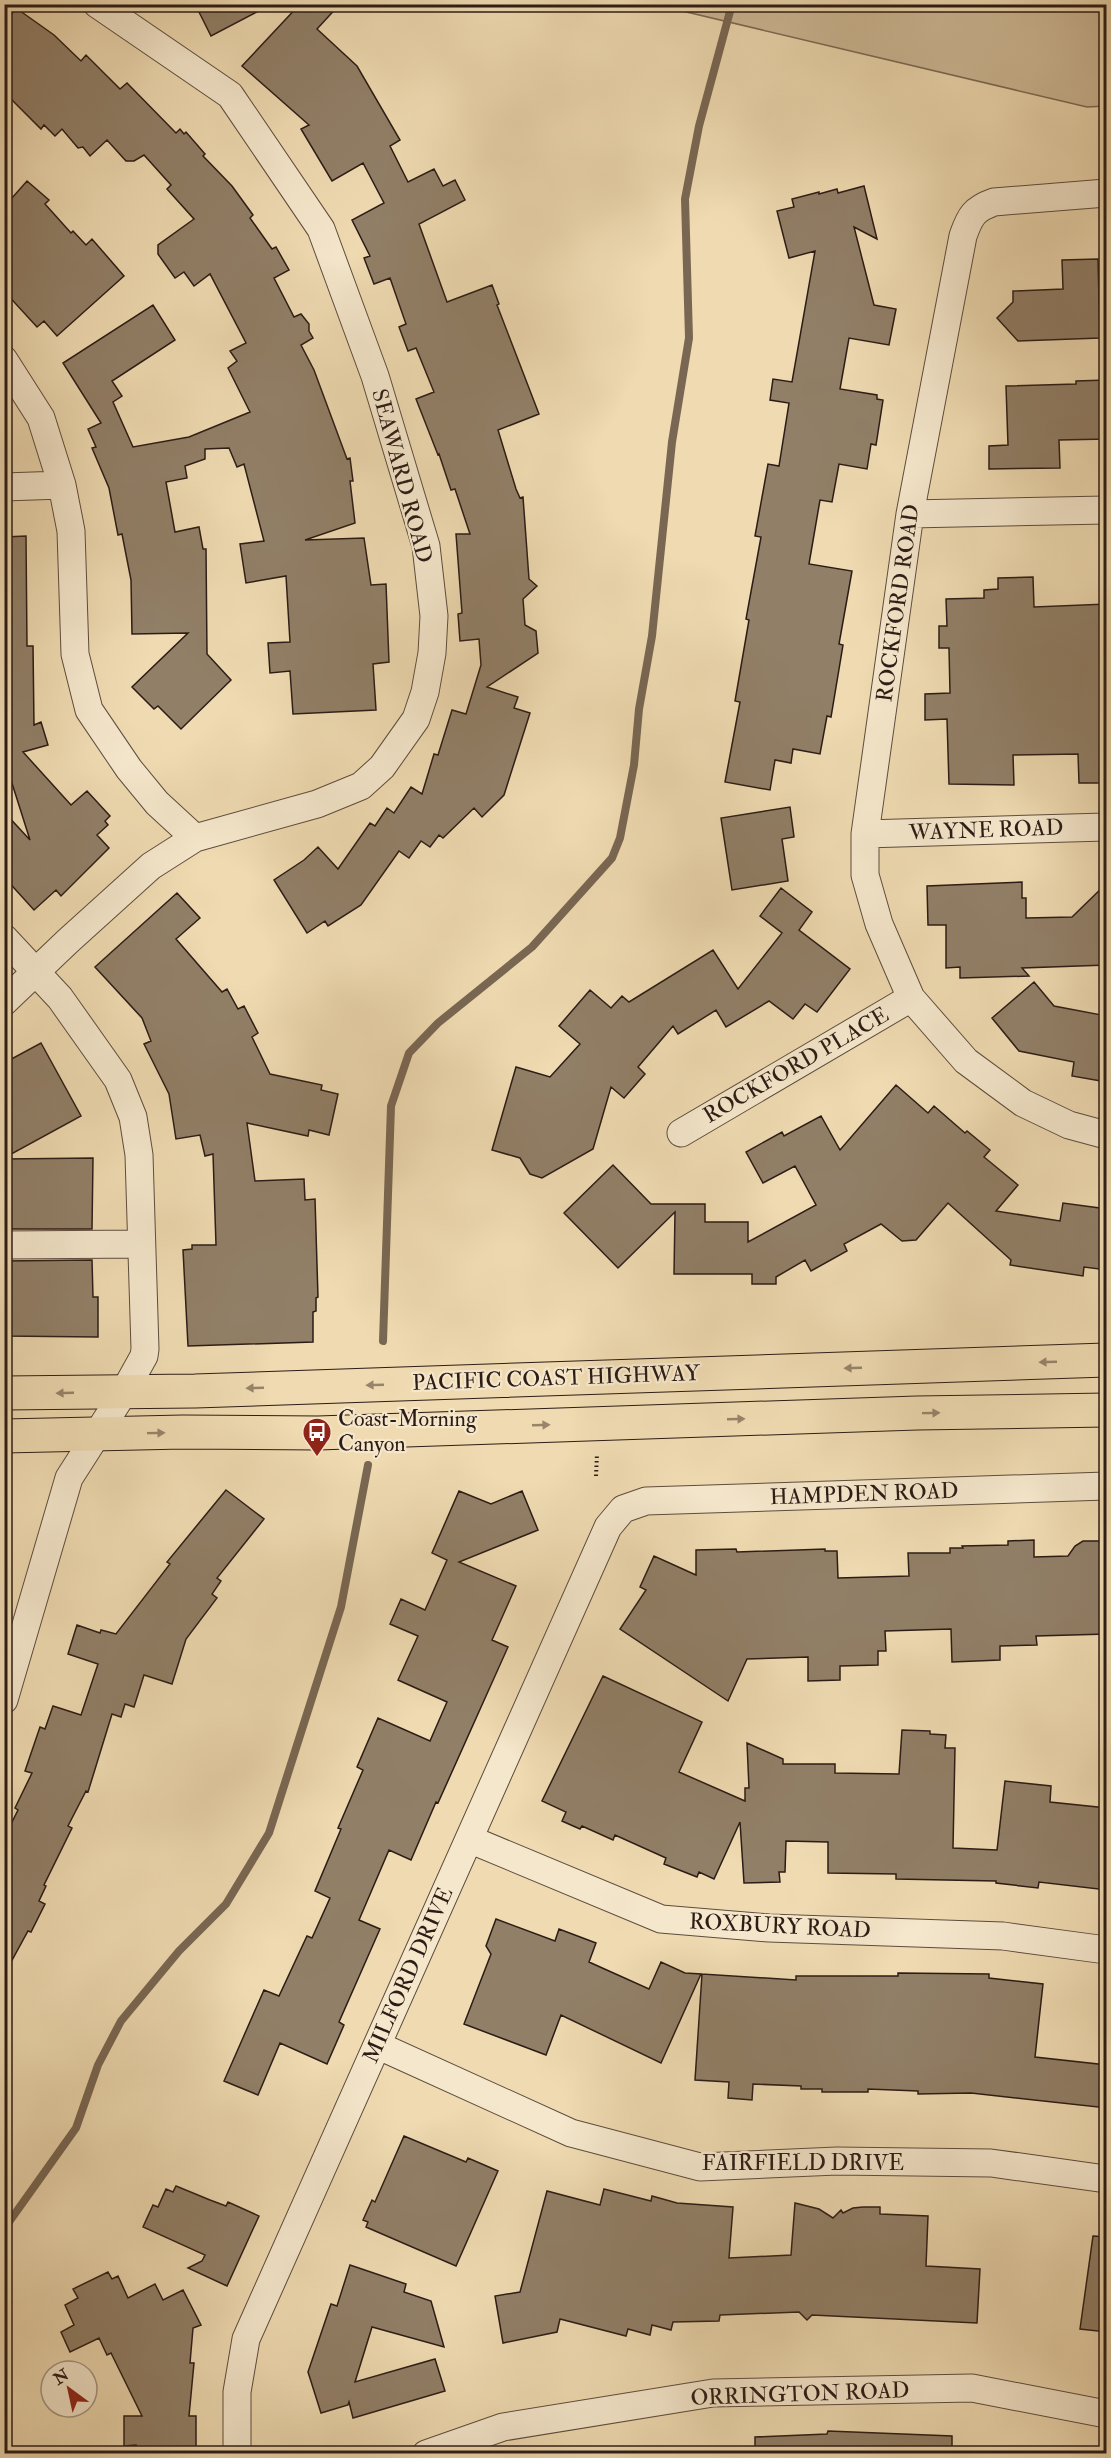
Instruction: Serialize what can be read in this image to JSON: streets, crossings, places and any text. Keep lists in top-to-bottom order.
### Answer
{
  "streets": {
    "highway": ["PACIFIC COAST HIGHWAY"],
    "street": [
      "SEAWARD ROAD",
      "ROCKFORD ROAD",
      "WAYNE ROAD",
      "ROCKFORD PLACE",
      "HAMPDEN ROAD",
      "ROXBURY ROAD",
      "MILFORD DRIVE",
      "FAIRFIELD DRIVE",
      "ORRINGTON ROAD"
    ]
  },
  "crossings": [
    ["ROCKFORD ROAD", "WAYNE ROAD"],
    ["ROCKFORD ROAD", "ROCKFORD PLACE"],
    ["HAMPDEN ROAD", "MILFORD DRIVE"],
    ["ROXBURY ROAD", "MILFORD DRIVE"],
    ["MILFORD DRIVE", "FAIRFIELD DRIVE"]
  ],
  "places": {
    "bus stop": ["Coast-Morning Canyon"]
  },
  "north": "top left"
}
